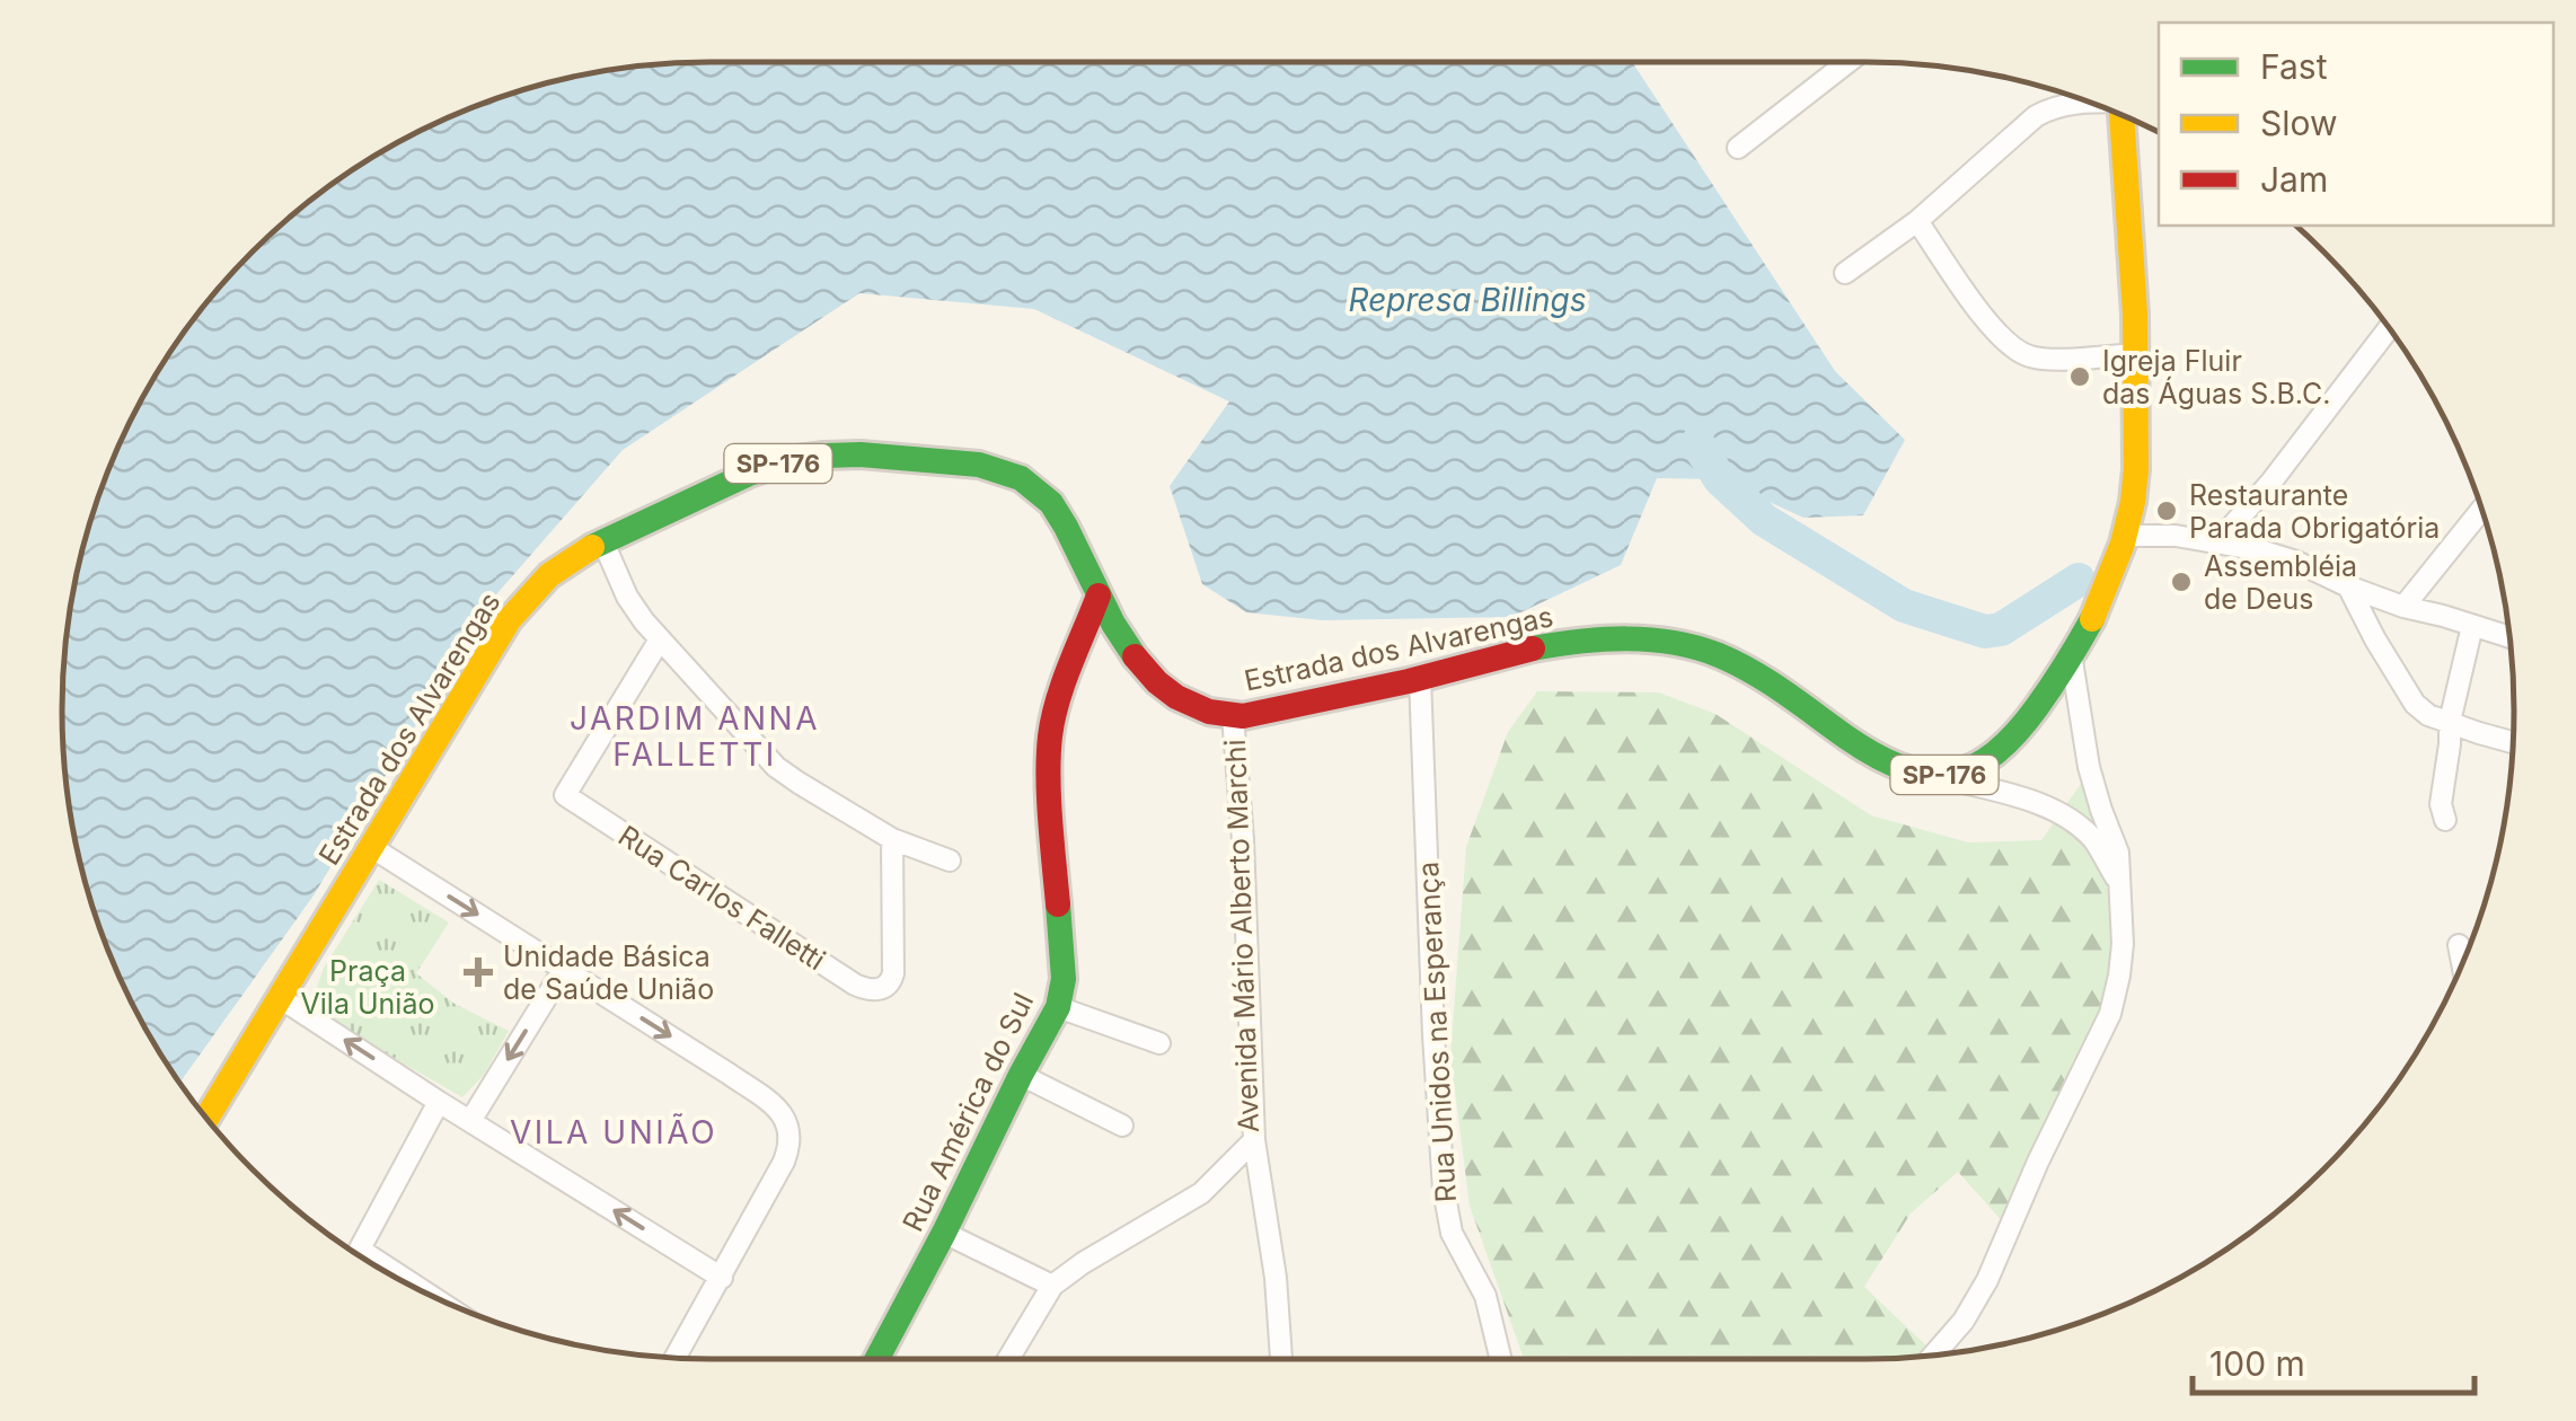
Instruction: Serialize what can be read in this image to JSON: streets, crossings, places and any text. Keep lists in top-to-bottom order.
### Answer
{
  "streets": {
    "main road": ["SP-176", "Estrada dos Alvarengas", "Rua América do Sul"],
    "street": ["Rua Carlos Falletti", "Avenida Mário Alberto Marchi", "Rua Unidos na Esperança"]
  },
  "crossings": [
    ["SP-176", "Estrada dos Alvarengas"],
    ["Estrada dos Alvarengas", "Avenida Mário Alberto Marchi"],
    ["Estrada dos Alvarengas", "Rua Unidos na Esperança"],
    ["Estrada dos Alvarengas", "Rua América do Sul"]
  ],
  "districts": ["JARDIM ANNA FALLETTI", "VILA UNIÃO"],
  "water": ["Represa Billings"],
  "parks": ["Praça Vila União"],
  "places": {
    "other": ["Igreja Fluir das Águas S.B.C.", "Restaurante Parada Obrigatória", "Assembléia de Deus"],
    "health": ["Unidade Básica de Saúde União"]
  },
  "legend": ["Fast", "Slow", "Jam"],
  "scale_bar": "100 m"
}
